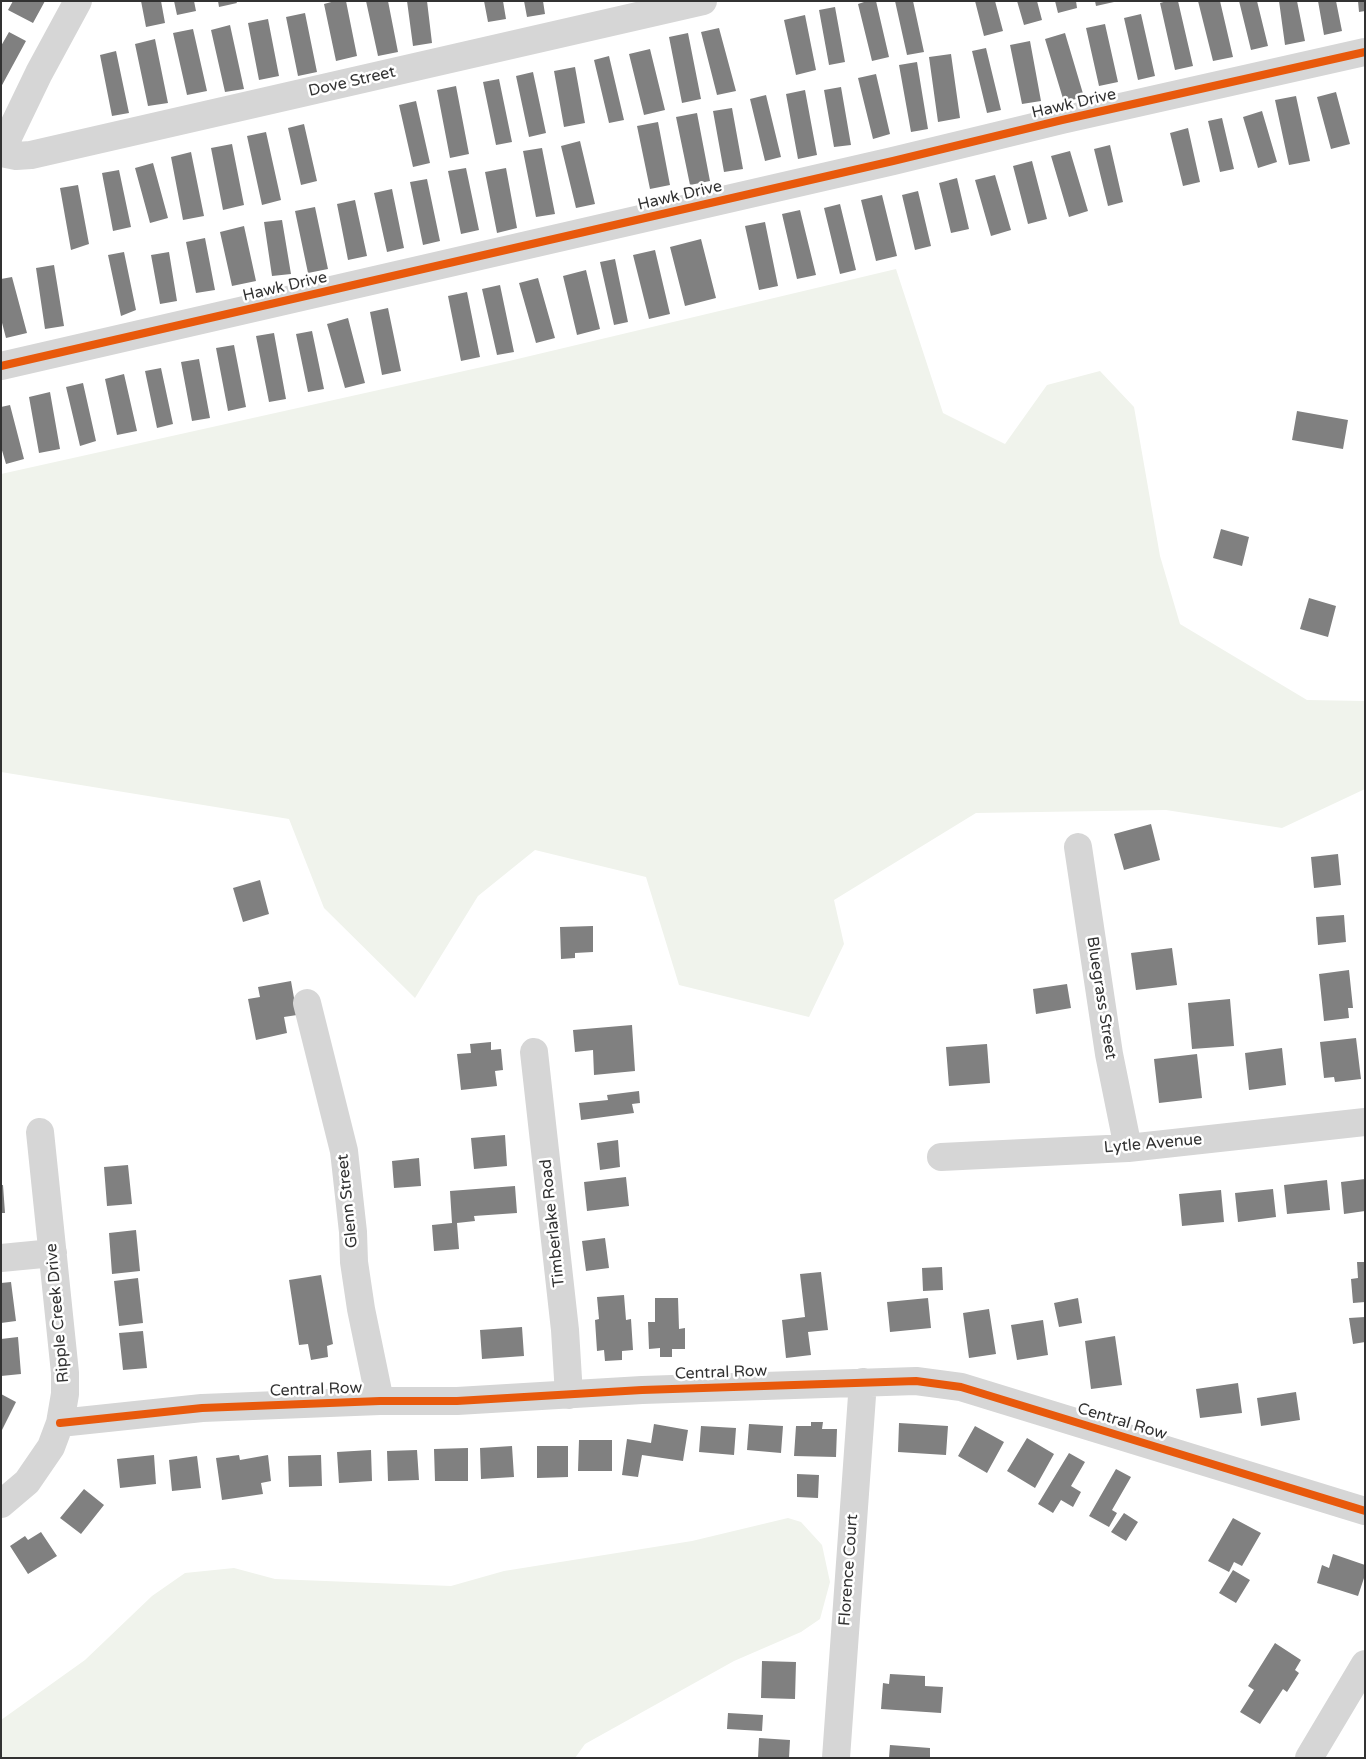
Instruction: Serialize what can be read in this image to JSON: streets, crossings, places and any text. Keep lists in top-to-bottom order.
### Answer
{
  "streets": {
    "street": [
      "Dove Street",
      "Hawk Drive",
      "Bluegrass Street",
      "Lytle Avenue",
      "Glenn Street",
      "Timberlake Road",
      "Ripple Creek Drive",
      "Central Row",
      "Florence Court"
    ]
  },
  "crossings": [
    ["Bluegrass Street", "Lytle Avenue"],
    ["Glenn Street", "Central Row"],
    ["Timberlake Road", "Central Row"],
    ["Ripple Creek Drive", "Central Row"],
    ["Central Row", "Florence Court"]
  ]
}
